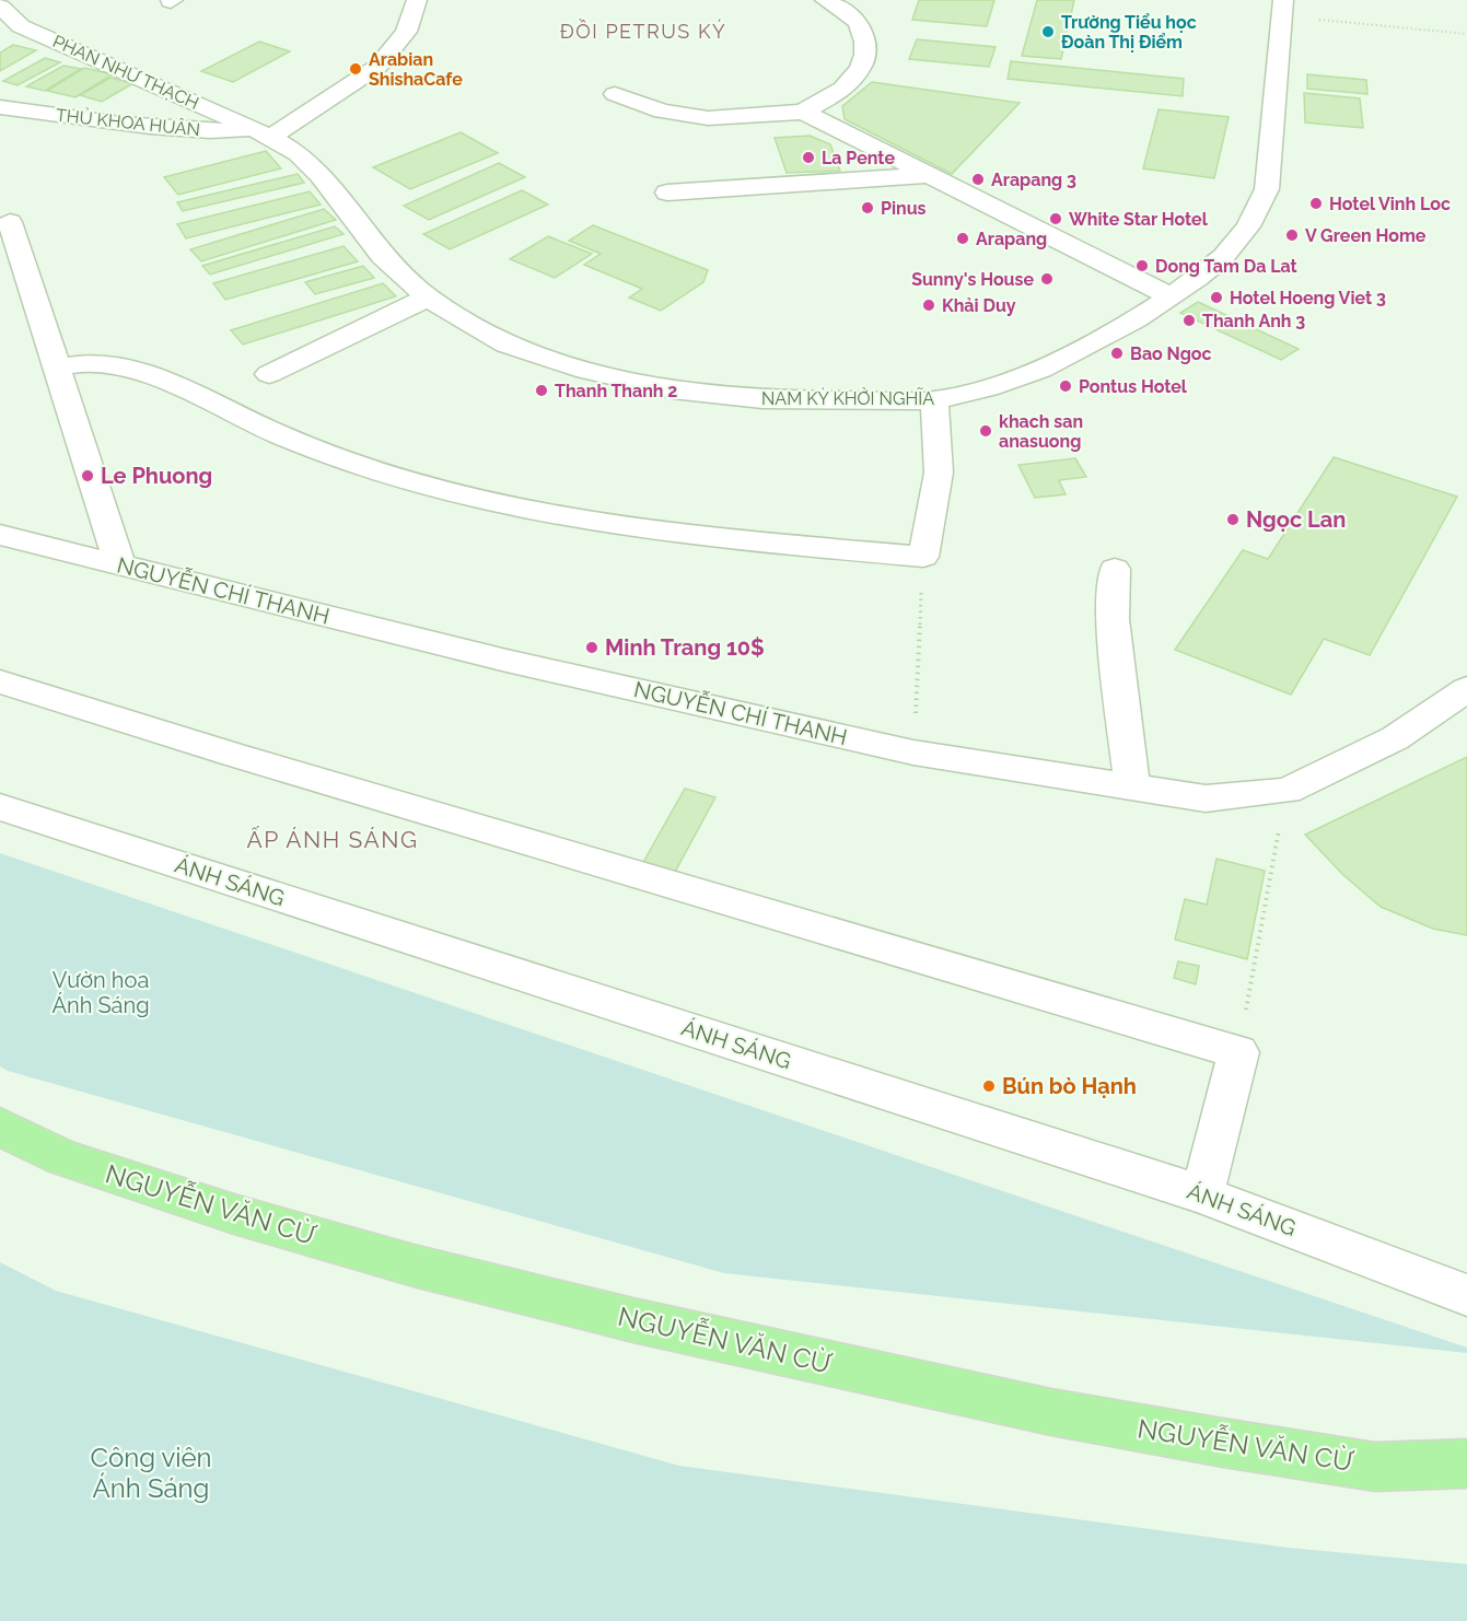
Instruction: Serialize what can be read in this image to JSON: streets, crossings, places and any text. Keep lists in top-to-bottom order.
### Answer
{
  "streets": {
    "main road": ["NGUYỄN VĂN CỪ"],
    "street": [
      "PHAN NHƯ THẠCH",
      "THỦ KHOA HUÂN",
      "NAM KỲ KHỞI NGHĨA",
      "NGUYỄN CHÍ THANH",
      "ÁNH SÁNG"
    ]
  },
  "crossings": [
    ["PHAN NHƯ THẠCH", "THỦ KHOA HUÂN"],
    ["PHAN NHƯ THẠCH", "NAM KỲ KHỞI NGHĨA"],
    ["THỦ KHOA HUÂN", "NAM KỲ KHỞI NGHĨA"]
  ],
  "districts": ["ĐỒI PETRUS KÝ", "ẤP ÁNH SÁNG"],
  "parks": ["Vườn hoa Ánh Sáng", "Công viên Ánh Sáng"],
  "places": [
    "Trường Tiểu học Đoàn Thị Điểm",
    "Arabian ShishaCafe",
    "La Pente",
    "Arapang 3",
    "Hotel Vinh Loc",
    "Pinus",
    "White Star Hotel",
    "V Green Home",
    "Arapang",
    "Dong Tam Da Lat",
    "Sunny's House",
    "Hotel Hoeng Viet 3",
    "Khải Duy",
    "Thanh Anh 3",
    "Bao Ngoc",
    "Pontus Hotel",
    "Thanh Thanh 2",
    "khach san anasuong",
    "Le Phuong",
    "Ngọc Lan",
    "Minh Trang 10$",
    "Bún bò Hạnh"
  ]
}
